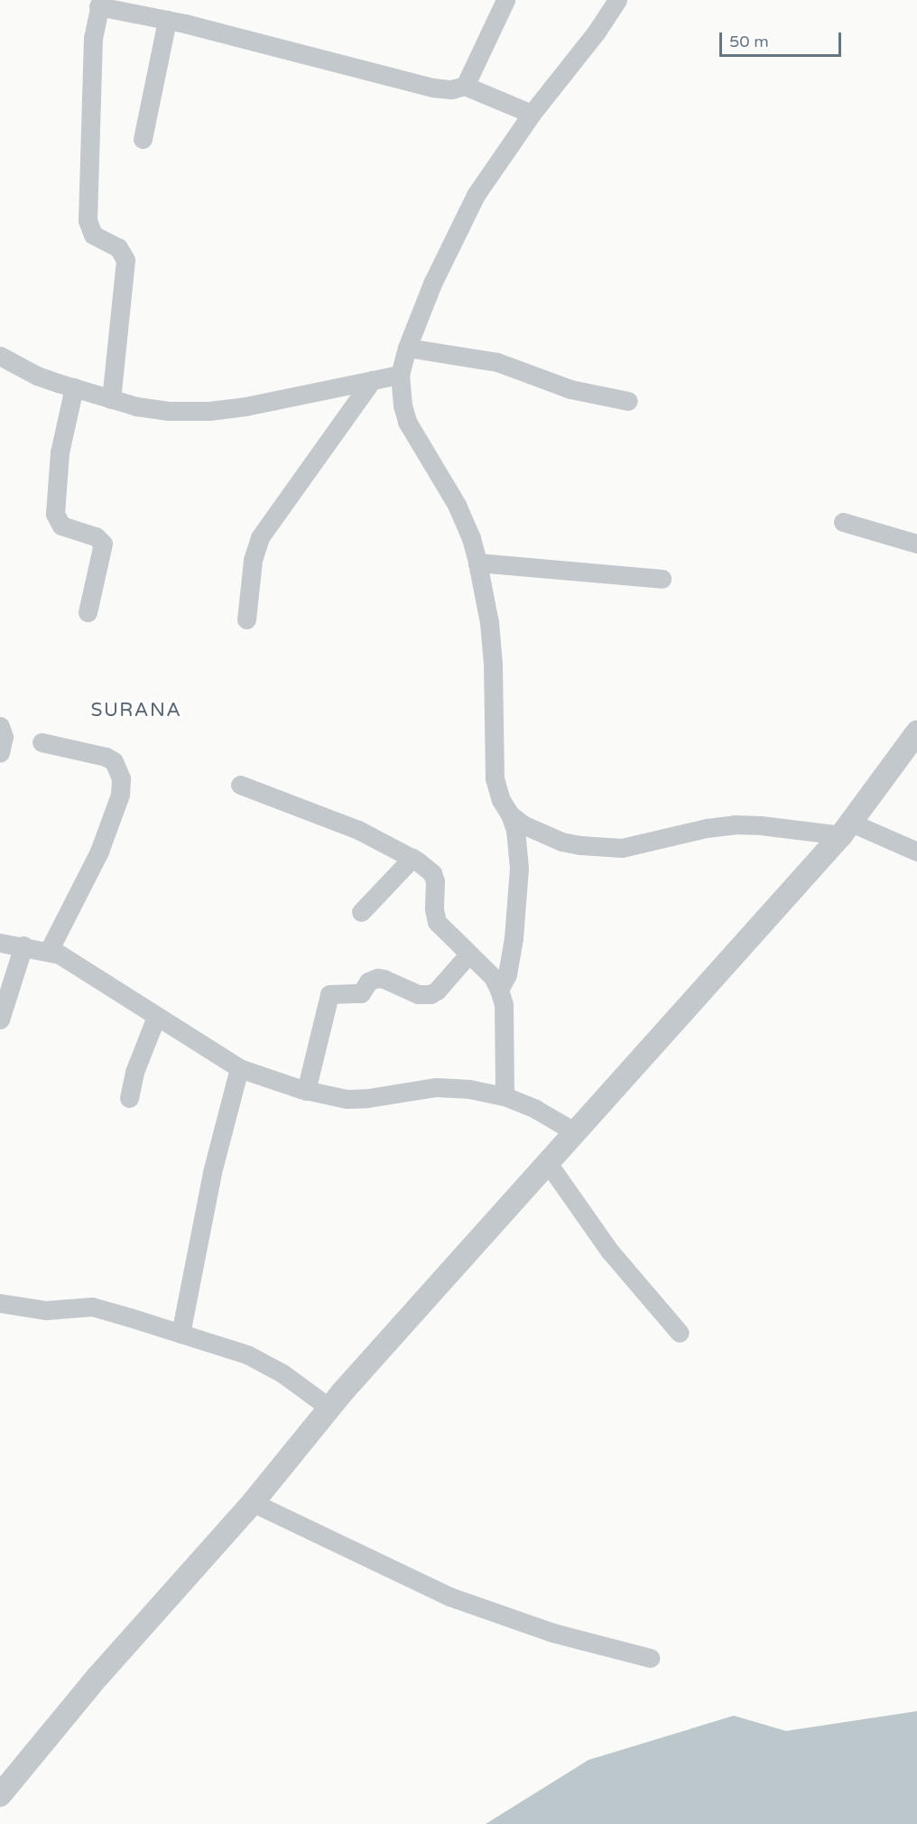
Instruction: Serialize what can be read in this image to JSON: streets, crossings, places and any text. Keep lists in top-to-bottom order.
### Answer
{
  "districts": ["SURANA"],
  "scale_bar": "50 m"
}
